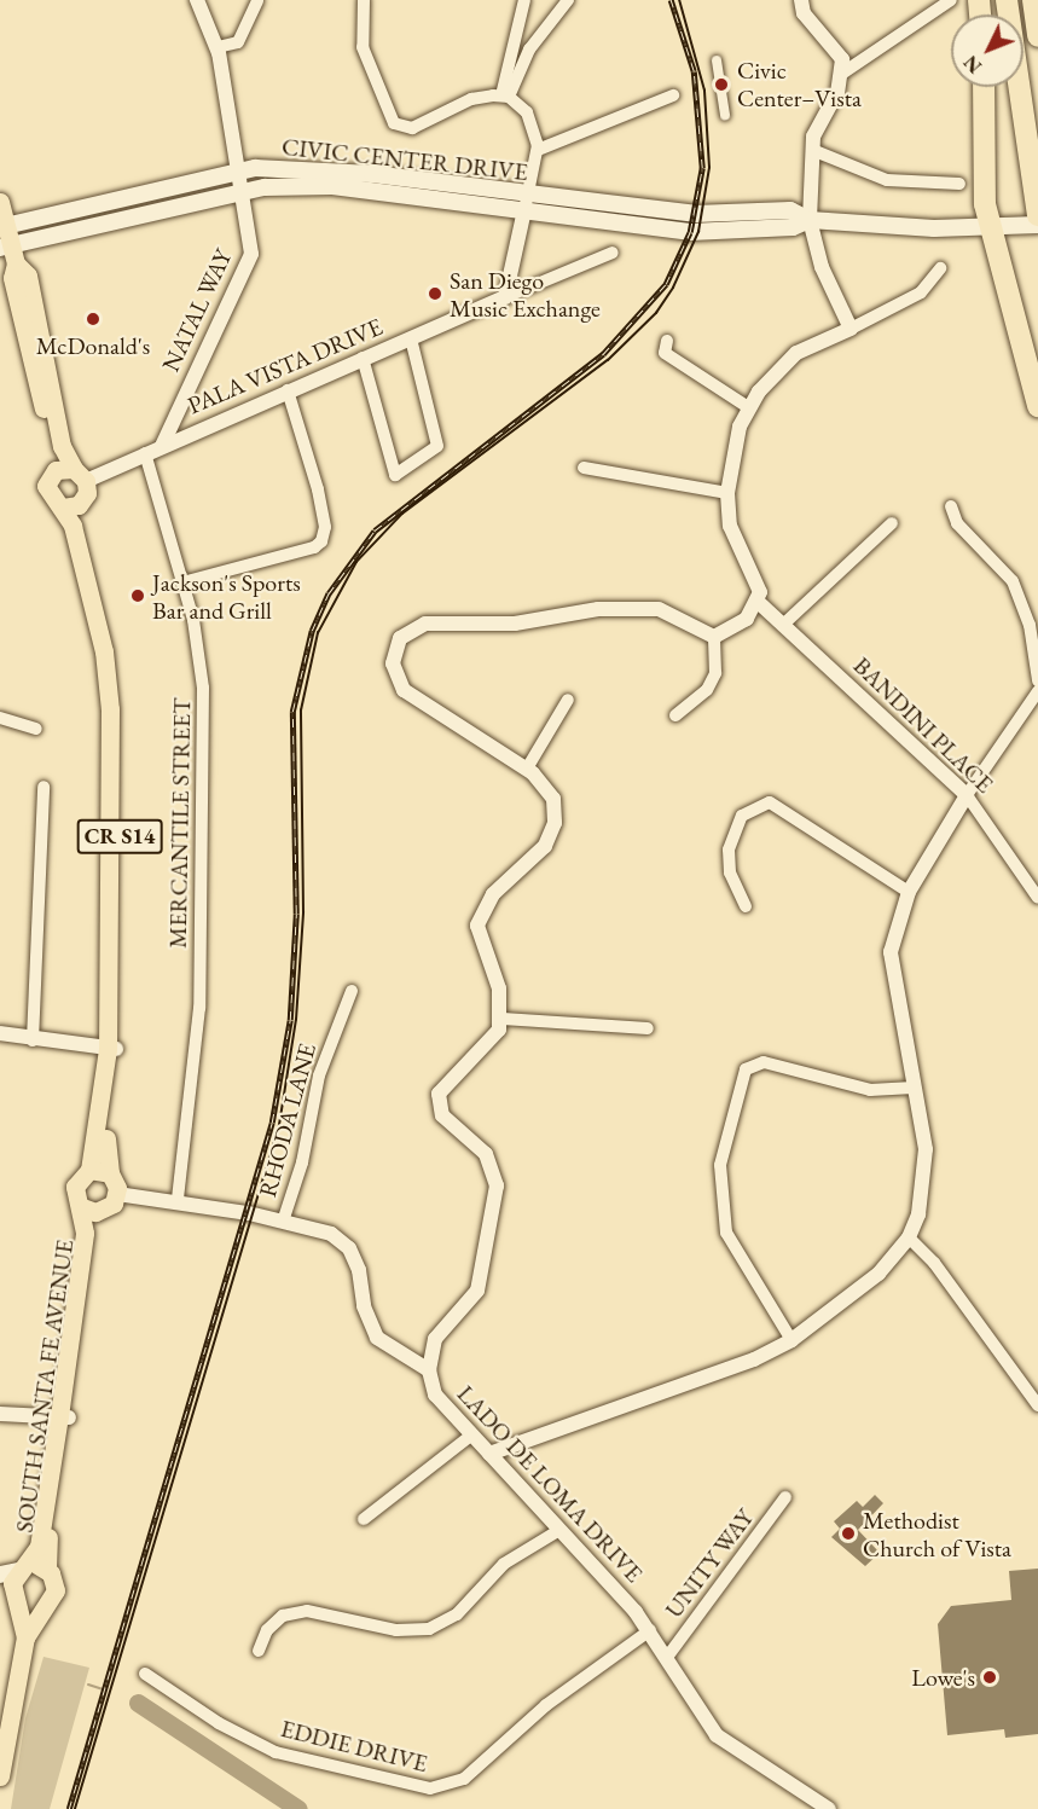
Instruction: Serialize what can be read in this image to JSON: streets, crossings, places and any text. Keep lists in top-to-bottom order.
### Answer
{
  "streets": {
    "main road": ["CIVIC CENTER DRIVE", "CR S14", "SOUTH SANTA FE AVENUE"],
    "street": [
      "NATAL WAY",
      "PALA VISTA DRIVE",
      "BANDINI PLACE",
      "MERCANTILE STREET",
      "RHODA LANE",
      "LADO DE LOMA DRIVE",
      "UNITY WAY",
      "EDDIE DRIVE"
    ]
  },
  "crossings": [
    ["CIVIC CENTER DRIVE", "NATAL WAY"],
    ["CIVIC CENTER DRIVE", "SOUTH SANTA FE AVENUE"],
    ["NATAL WAY", "PALA VISTA DRIVE"],
    ["PALA VISTA DRIVE", "MERCANTILE STREET"],
    ["PALA VISTA DRIVE", "SOUTH SANTA FE AVENUE"],
    ["LADO DE LOMA DRIVE", "UNITY WAY"],
    ["LADO DE LOMA DRIVE", "EDDIE DRIVE"]
  ],
  "places": [
    "Civic Center–Vista",
    "San Diego Music Exchange",
    "McDonald's",
    "Jackson's Sports Bar and Grill",
    "Methodist Church of Vista",
    "Lowe's"
  ],
  "north": "bottom left"
}
